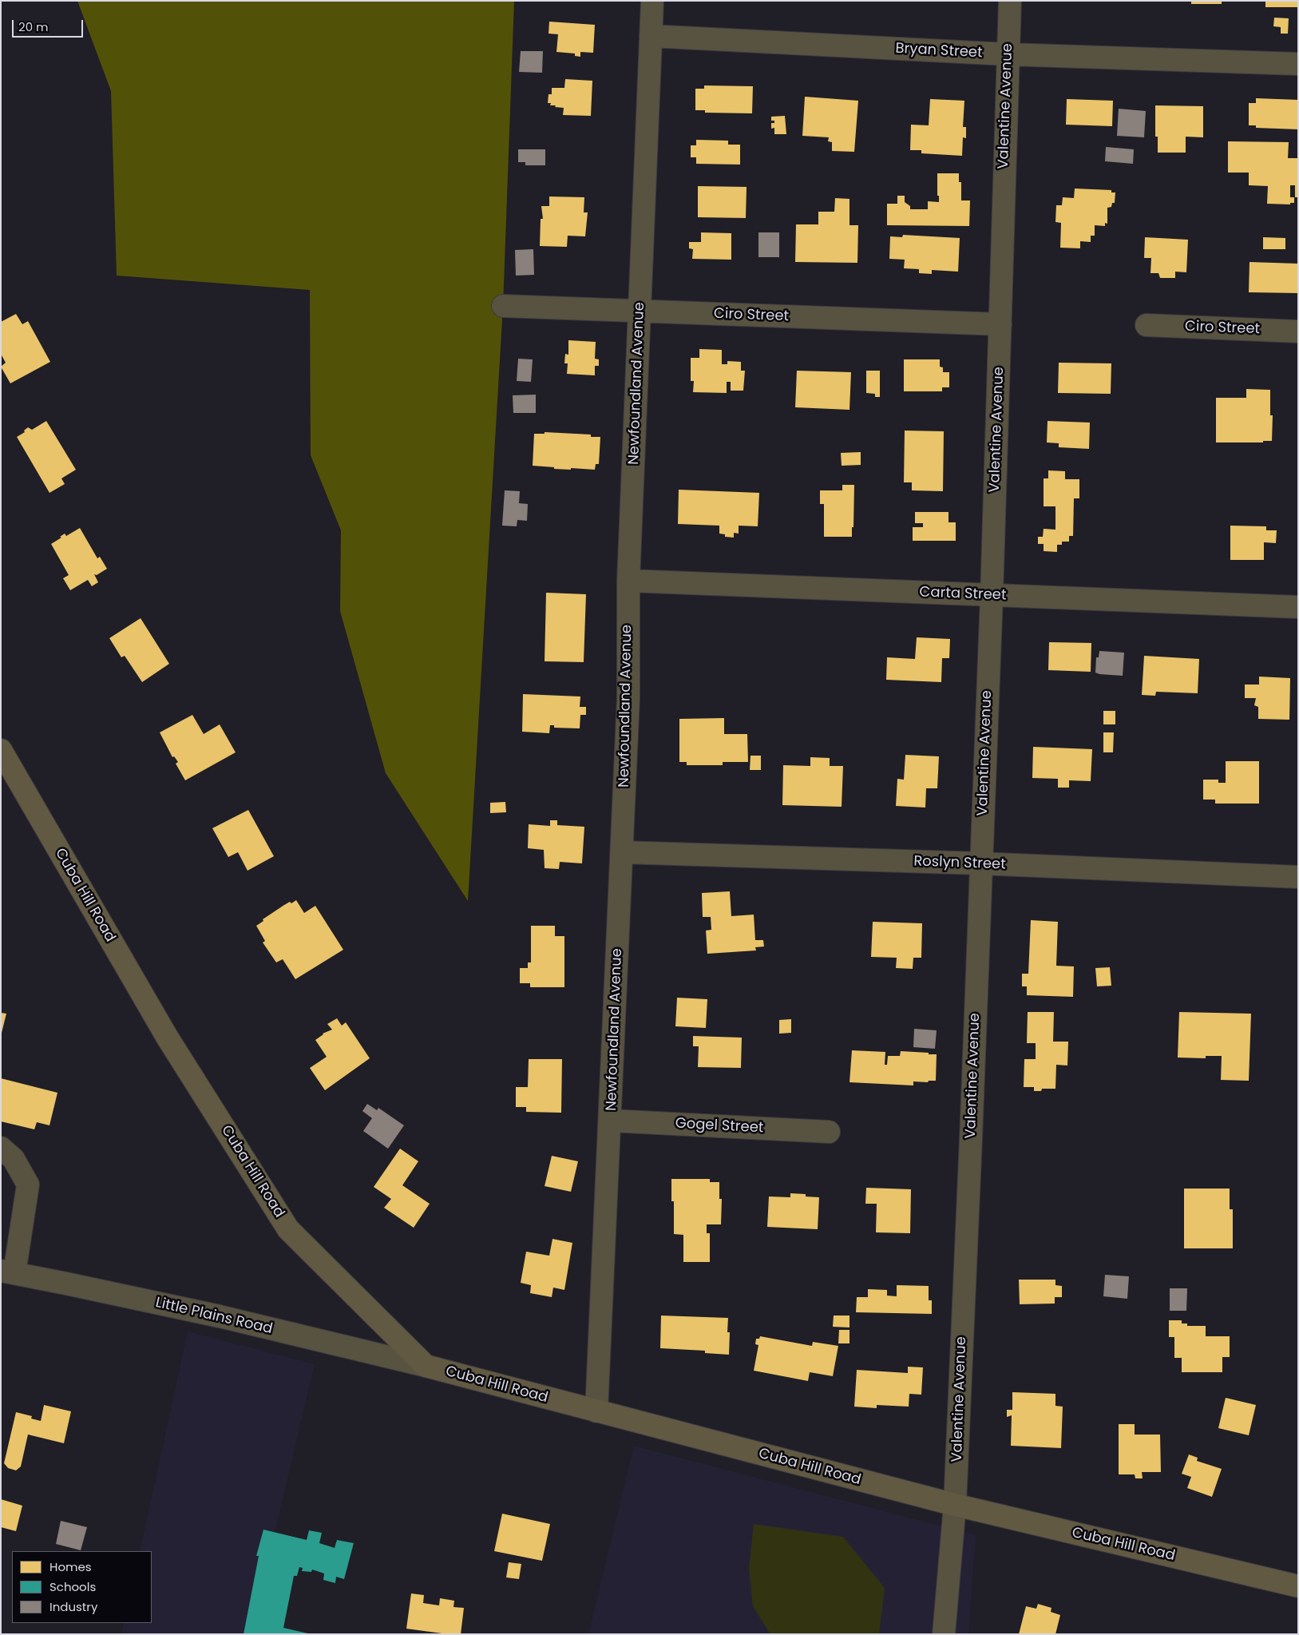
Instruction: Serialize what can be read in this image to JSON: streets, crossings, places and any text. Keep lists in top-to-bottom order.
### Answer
{
  "streets": {
    "main road": ["Cuba Hill Road"],
    "street": [
      "Bryan Street",
      "Valentine Avenue",
      "Ciro Street",
      "Newfoundland Avenue",
      "Carta Street",
      "Roslyn Street",
      "Gogel Street",
      "Little Plains Road"
    ]
  },
  "crossings": [
    ["Bryan Street", "Valentine Avenue"],
    ["Bryan Street", "Newfoundland Avenue"],
    ["Valentine Avenue", "Ciro Street"],
    ["Valentine Avenue", "Carta Street"],
    ["Valentine Avenue", "Roslyn Street"],
    ["Valentine Avenue", "Cuba Hill Road"],
    ["Ciro Street", "Newfoundland Avenue"],
    ["Newfoundland Avenue", "Carta Street"],
    ["Newfoundland Avenue", "Roslyn Street"],
    ["Newfoundland Avenue", "Cuba Hill Road"],
    ["Newfoundland Avenue", "Gogel Street"],
    ["Cuba Hill Road", "Little Plains Road"]
  ],
  "legend": ["Homes", "Schools", "Industry"],
  "scale_bar": "20 m"
}
